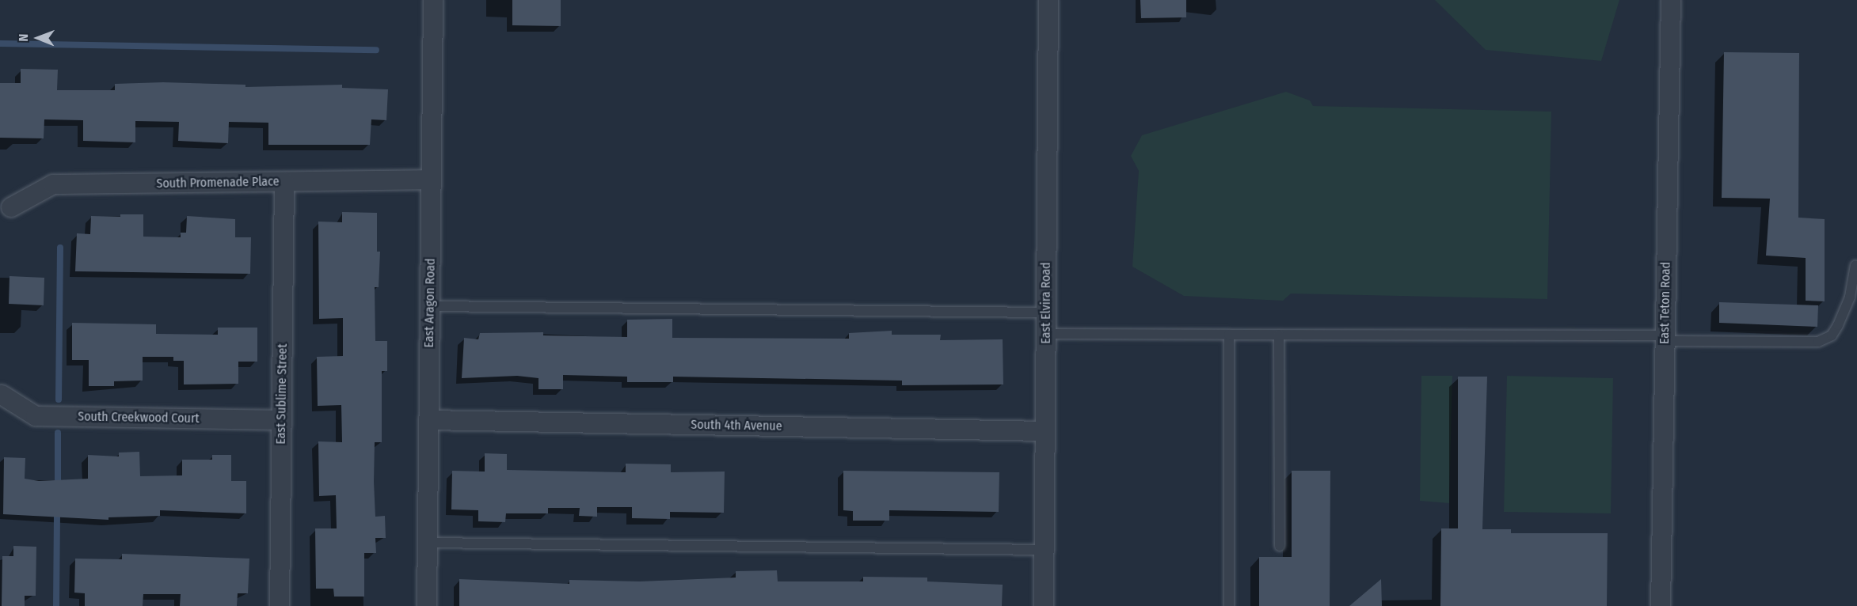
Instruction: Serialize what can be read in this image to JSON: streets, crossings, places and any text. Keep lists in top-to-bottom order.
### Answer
{
  "streets": {
    "street": [
      "South Promenade Place",
      "East Aragon Road",
      "East Elvira Road",
      "East Teton Road",
      "East Sublime Street",
      "South Creekwood Court",
      "South 4th Avenue"
    ]
  },
  "crossings": [
    ["South Promenade Place", "East Aragon Road"],
    ["South Promenade Place", "East Sublime Street"],
    ["East Aragon Road", "South 4th Avenue"],
    ["East Elvira Road", "South 4th Avenue"],
    ["East Sublime Street", "South Creekwood Court"]
  ],
  "north": "left"
}
